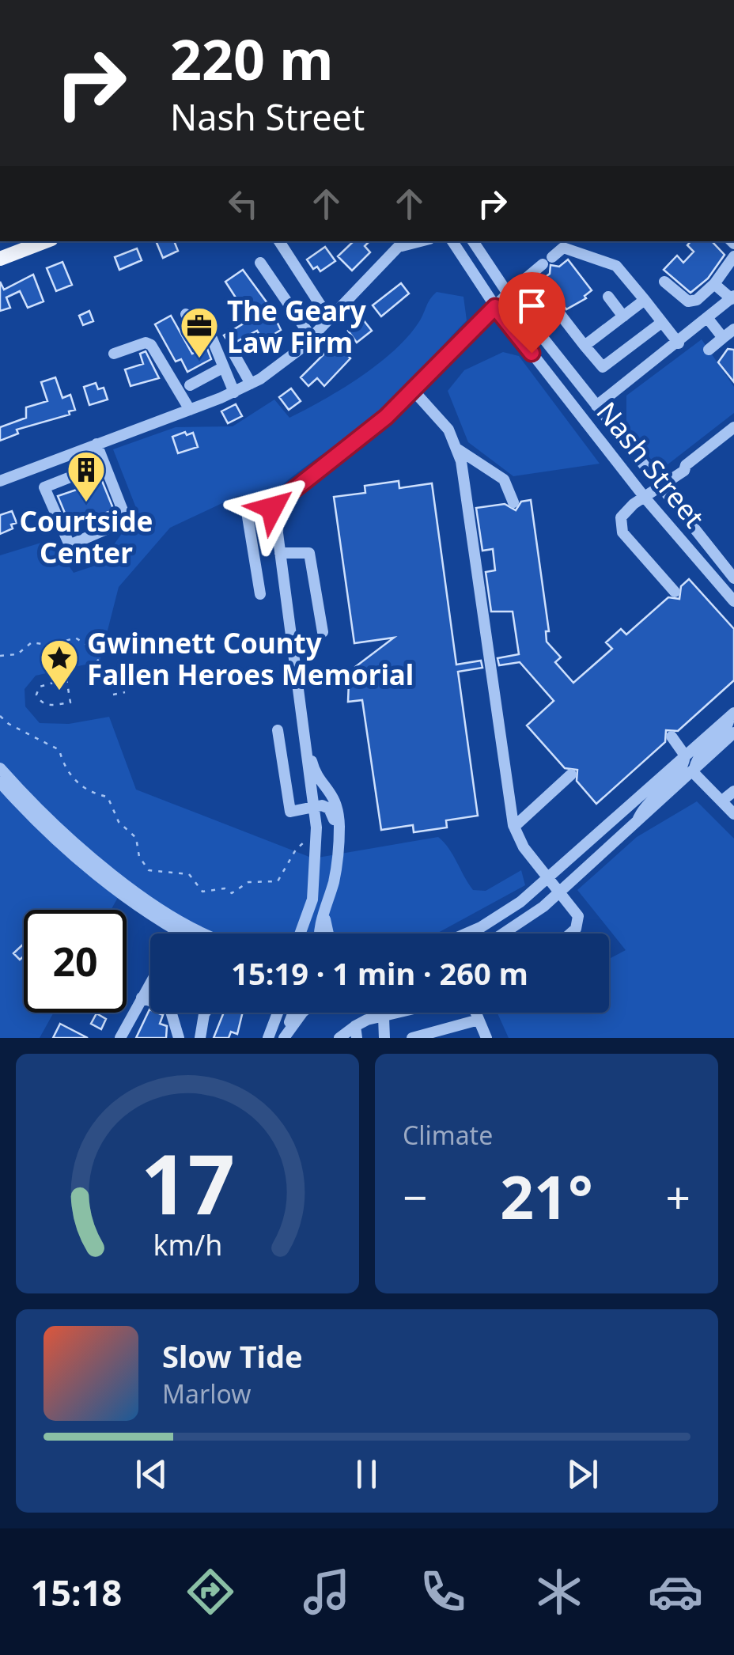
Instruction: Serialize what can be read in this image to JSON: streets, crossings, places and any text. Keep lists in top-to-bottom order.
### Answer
{
  "streets": {
    "street": ["Nash Street"]
  },
  "places": {
    "office": ["The Geary Law Firm"],
    "building": ["Courtside Center"],
    "place": ["Gwinnett County Fallen Heroes Memorial"]
  },
  "page": {
    "turn": ["220 m", "Nash Street"],
    "limit": "20",
    "trip": "15:19 · 1 min · 260 m",
    "tile": "Climate",
    "heat": ["−", "21°", "+"],
    "song": ["Slow Tide", "Marlow"],
    "tabs": "15:18",
    "gauge": ["17", "km/h"]
  }
}
